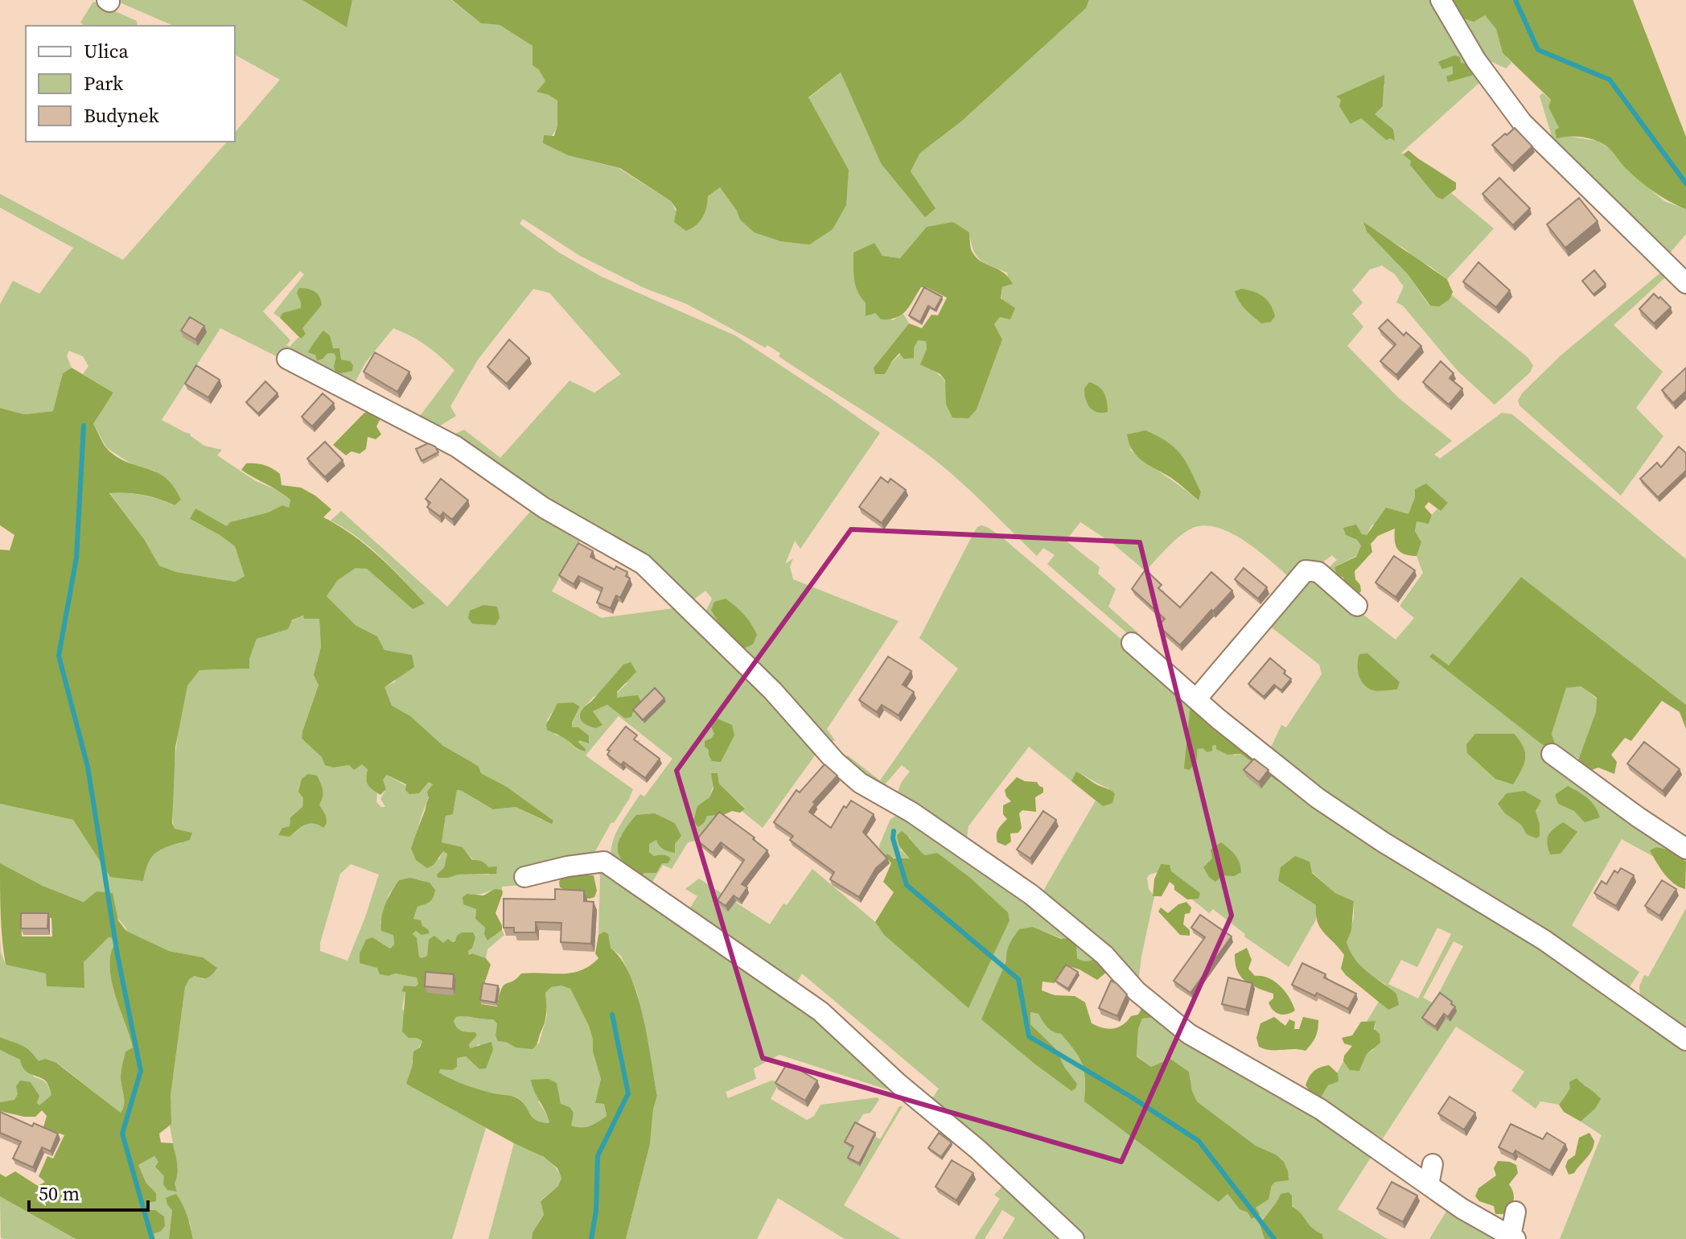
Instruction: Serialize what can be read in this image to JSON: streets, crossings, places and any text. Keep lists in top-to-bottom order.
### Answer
{
  "legend": ["Ulica", "Park", "Budynek"],
  "scale_bar": "50 m"
}
